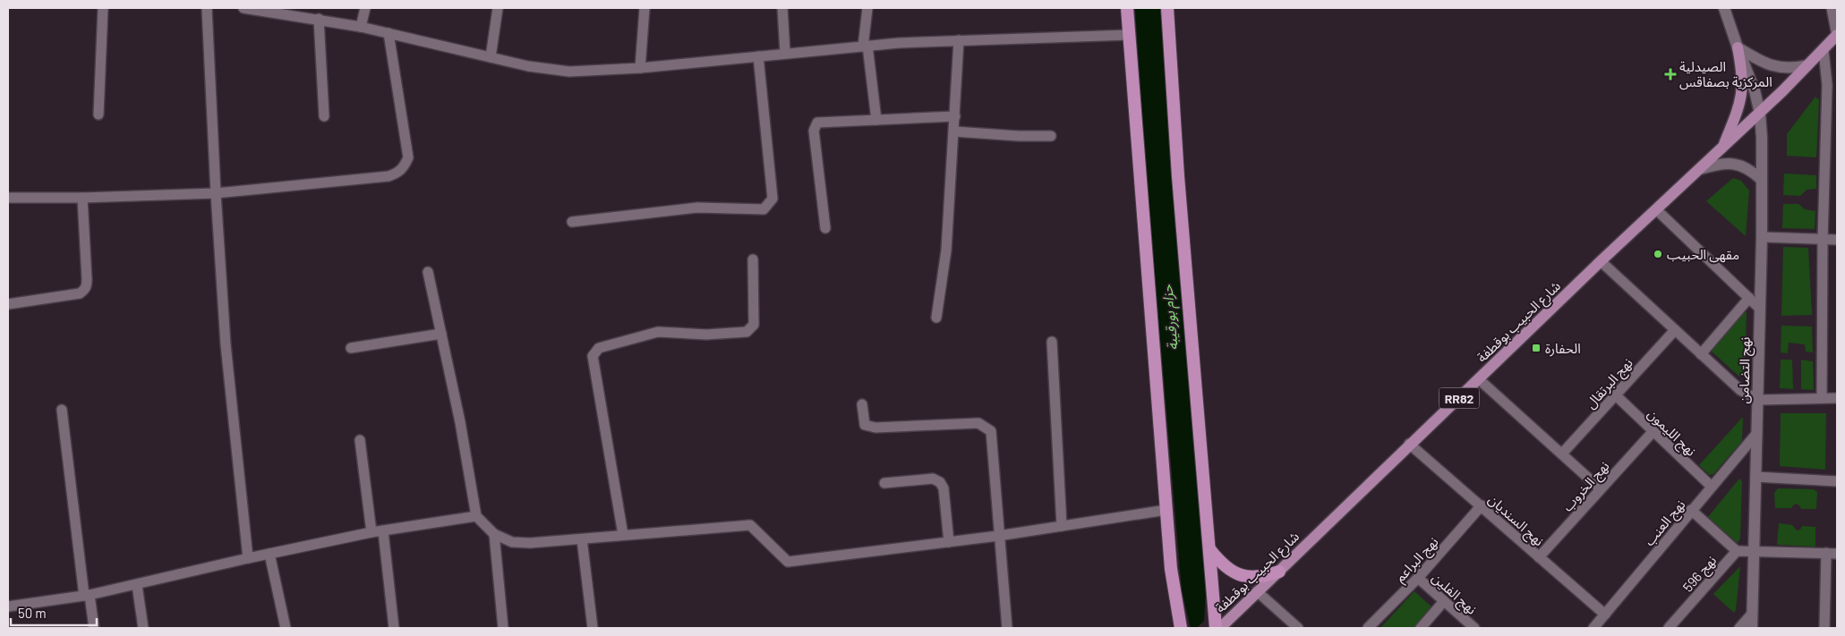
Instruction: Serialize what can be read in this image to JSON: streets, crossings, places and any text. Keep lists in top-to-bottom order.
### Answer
{
  "streets": {
    "main road": ["شارع الحبيب بوقطفة", "RR82"],
    "street": [
      "نهج التضامن",
      "نهج البرتقال",
      "نهج الليمون",
      "نهج الخروب",
      "نهج السنديان",
      "نهج العنب",
      "نهج البراعم",
      "نهج 596",
      "نهج الفلين"
    ]
  },
  "crossings": [
    ["شارع الحبيب بوقطفة", "نهج التضامن"],
    ["شارع الحبيب بوقطفة", "نهج السنديان"],
    ["نهج التضامن", "نهج العنب"],
    ["نهج البرتقال", "نهج الليمون"],
    ["نهج الليمون", "نهج الخروب"],
    ["نهج الليمون", "نهج العنب"],
    ["نهج الخروب", "نهج السنديان"],
    ["نهج السنديان", "نهج العنب"],
    ["نهج السنديان", "نهج البراعم"],
    ["نهج البراعم", "نهج الفلين"]
  ],
  "water": ["حزام بورقيبة"],
  "places": {
    "health": ["الصيدلية المركزية بصفاقس"],
    "other": ["مقهى الحبيب"],
    "transit": ["الحفارة"]
  },
  "scale_bar": "50 m"
}
